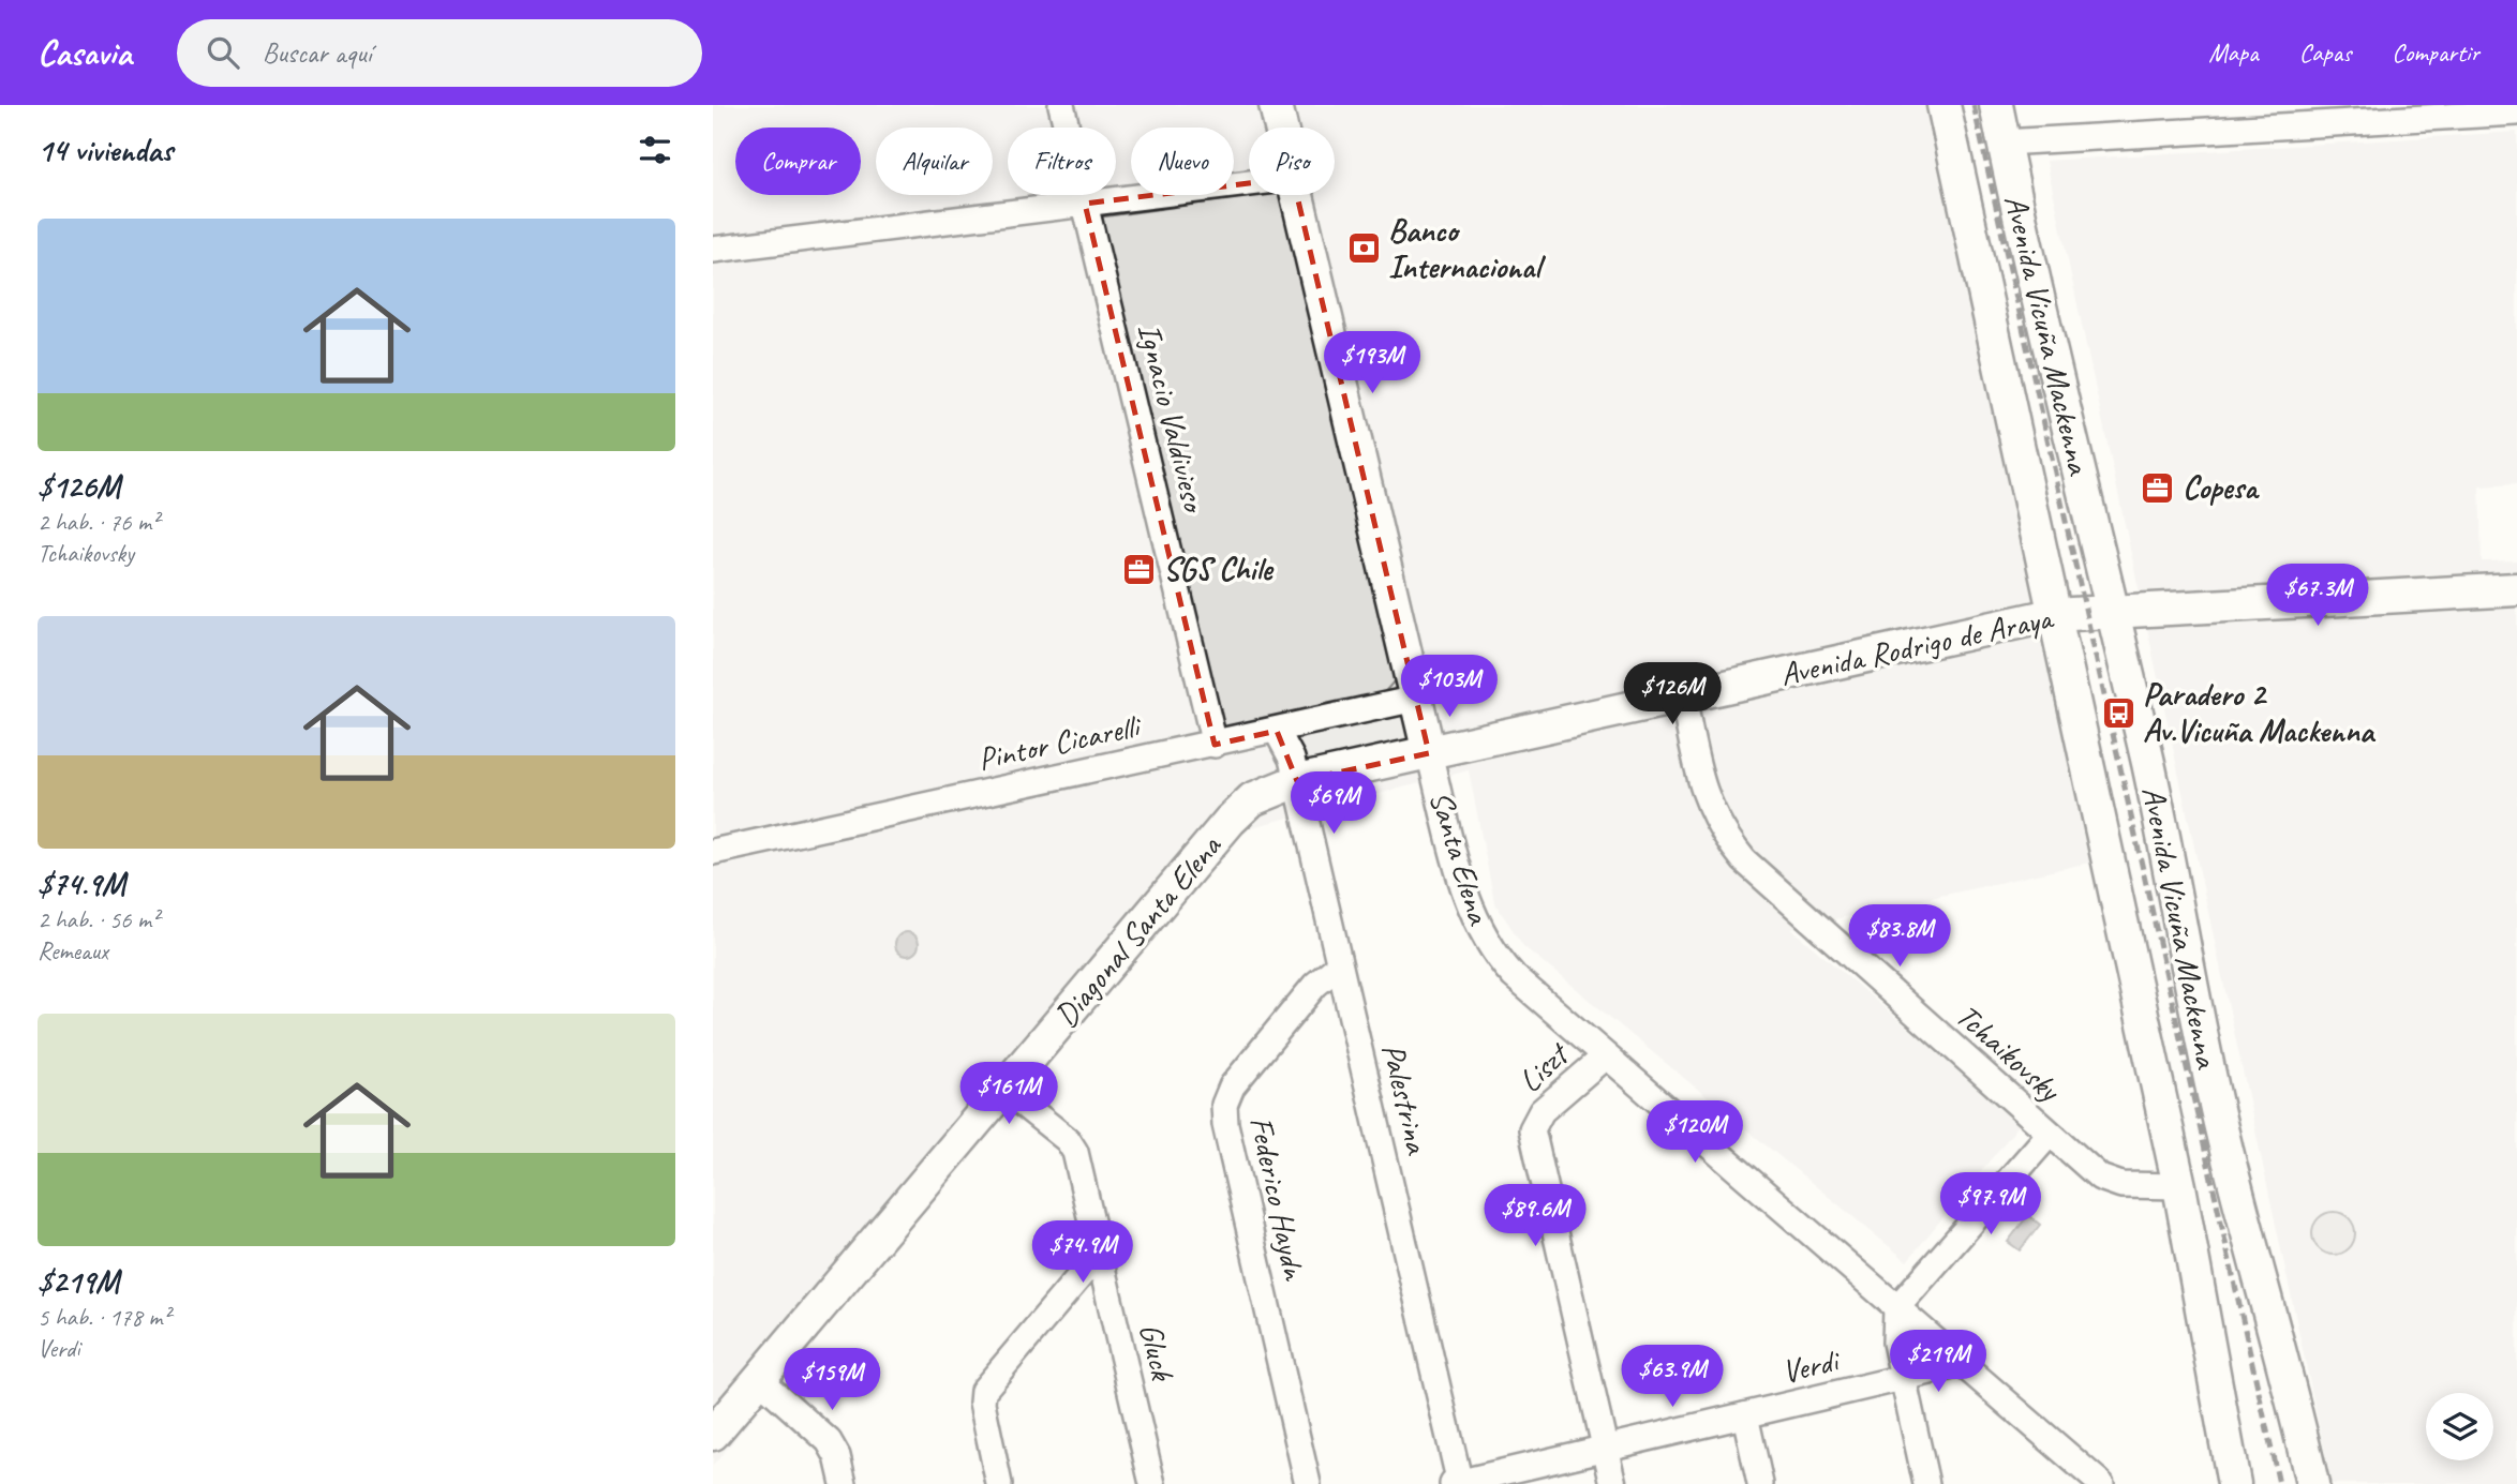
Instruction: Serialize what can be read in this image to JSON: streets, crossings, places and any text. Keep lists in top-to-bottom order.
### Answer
{
  "streets": {
    "main road": [
      "Avenida Vicuña Mackenna",
      "Avenida Rodrigo de Araya",
      "Santa Elena",
      "Diagonal Santa Elena"
    ],
    "street": [
      "Ignacio Valdivieso",
      "Pintor Cicarelli",
      "Tchaikovsky",
      "Liszt",
      "Palestrina",
      "Federico Haydn",
      "Gluck",
      "Verdi"
    ]
  },
  "crossings": [
    ["Avenida Vicuña Mackenna", "Avenida Rodrigo de Araya"],
    ["Avenida Vicuña Mackenna", "Tchaikovsky"],
    ["Ignacio Valdivieso", "Pintor Cicarelli"],
    ["Avenida Rodrigo de Araya", "Santa Elena"],
    ["Avenida Rodrigo de Araya", "Diagonal Santa Elena"],
    ["Avenida Rodrigo de Araya", "Tchaikovsky"],
    ["Avenida Rodrigo de Araya", "Palestrina"],
    ["Pintor Cicarelli", "Santa Elena"],
    ["Pintor Cicarelli", "Palestrina"],
    ["Santa Elena", "Liszt"],
    ["Santa Elena", "Verdi"],
    ["Diagonal Santa Elena", "Palestrina"],
    ["Diagonal Santa Elena", "Gluck"],
    ["Liszt", "Verdi"],
    ["Palestrina", "Federico Haydn"],
    ["Palestrina", "Verdi"]
  ],
  "places": {
    "bank": ["Banco Internacional"],
    "office": ["Copesa", "SGS Chile"],
    "bus stop": ["Paradero 2 Av.Vicuña Mackenna"]
  },
  "page": {
    "header": "Casavia",
    "search": "Buscar aquí",
    "nav": ["Mapa", "Capas", "Compartir"],
    "heading": "14 viviendas",
    "chip": [
      "Comprar",
      "Alquilar",
      "Filtros",
      "Nuevo",
      "Piso"
    ],
    "list": [
      {
        "name": "$126M",
        "note": "2 hab. · 76 m² · Tchaikovsky"
      },
      {
        "name": "$74.9M",
        "note": "2 hab. · 56 m² · Remeaux"
      },
      {
        "name": "$219M",
        "note": "5 hab. · 178 m² · Verdi"
      }
    ],
    "price": [
      "$193M",
      "$67.3M",
      "$103M",
      "$126M",
      "$69M",
      "$83.8M",
      "$161M",
      "$120M",
      "$97.9M",
      "$89.6M",
      "$74.9M",
      "$219M",
      "$63.9M",
      "$159M"
    ]
  }
}
